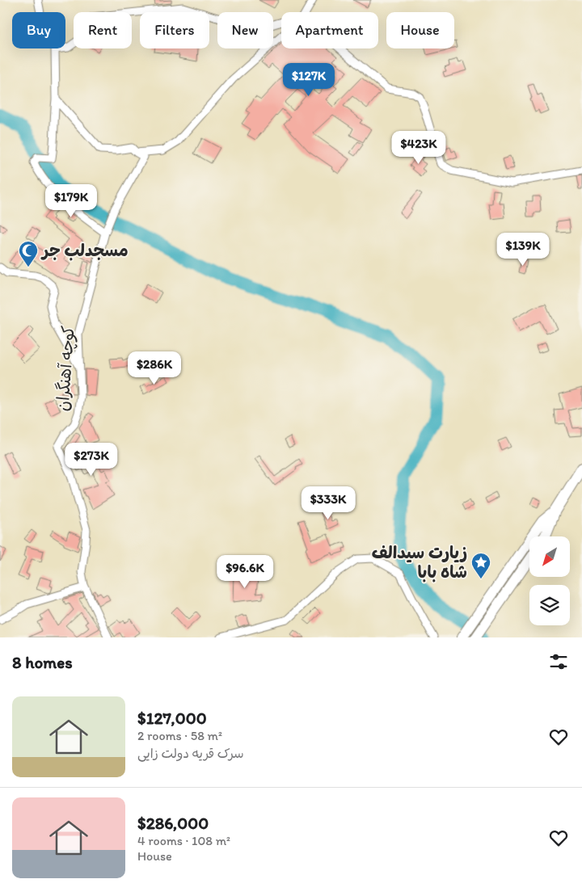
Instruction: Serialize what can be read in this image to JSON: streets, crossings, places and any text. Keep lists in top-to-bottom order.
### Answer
{
  "streets": {
    "street": ["کوچه آهنگران"]
  },
  "places": {
    "mosque": ["مسجدلب جر"],
    "place": ["زیارت سیدالف شاه بابا"]
  },
  "north": "bottom left",
  "page": {
    "chip": [
      "Buy",
      "Rent",
      "Filters",
      "New",
      "Apartment",
      "House"
    ],
    "price": [
      "$127K",
      "$423K",
      "$179K",
      "$139K",
      "$286K",
      "$273K",
      "$333K",
      "$96.6K"
    ],
    "heading": "8 homes",
    "list": [
      {
        "name": "$127,000",
        "note": "2 rooms · 58 m² · سرک قریه دولت زایی"
      },
      {
        "name": "$286,000",
        "note": "4 rooms · 108 m² · House"
      }
    ]
  }
}
